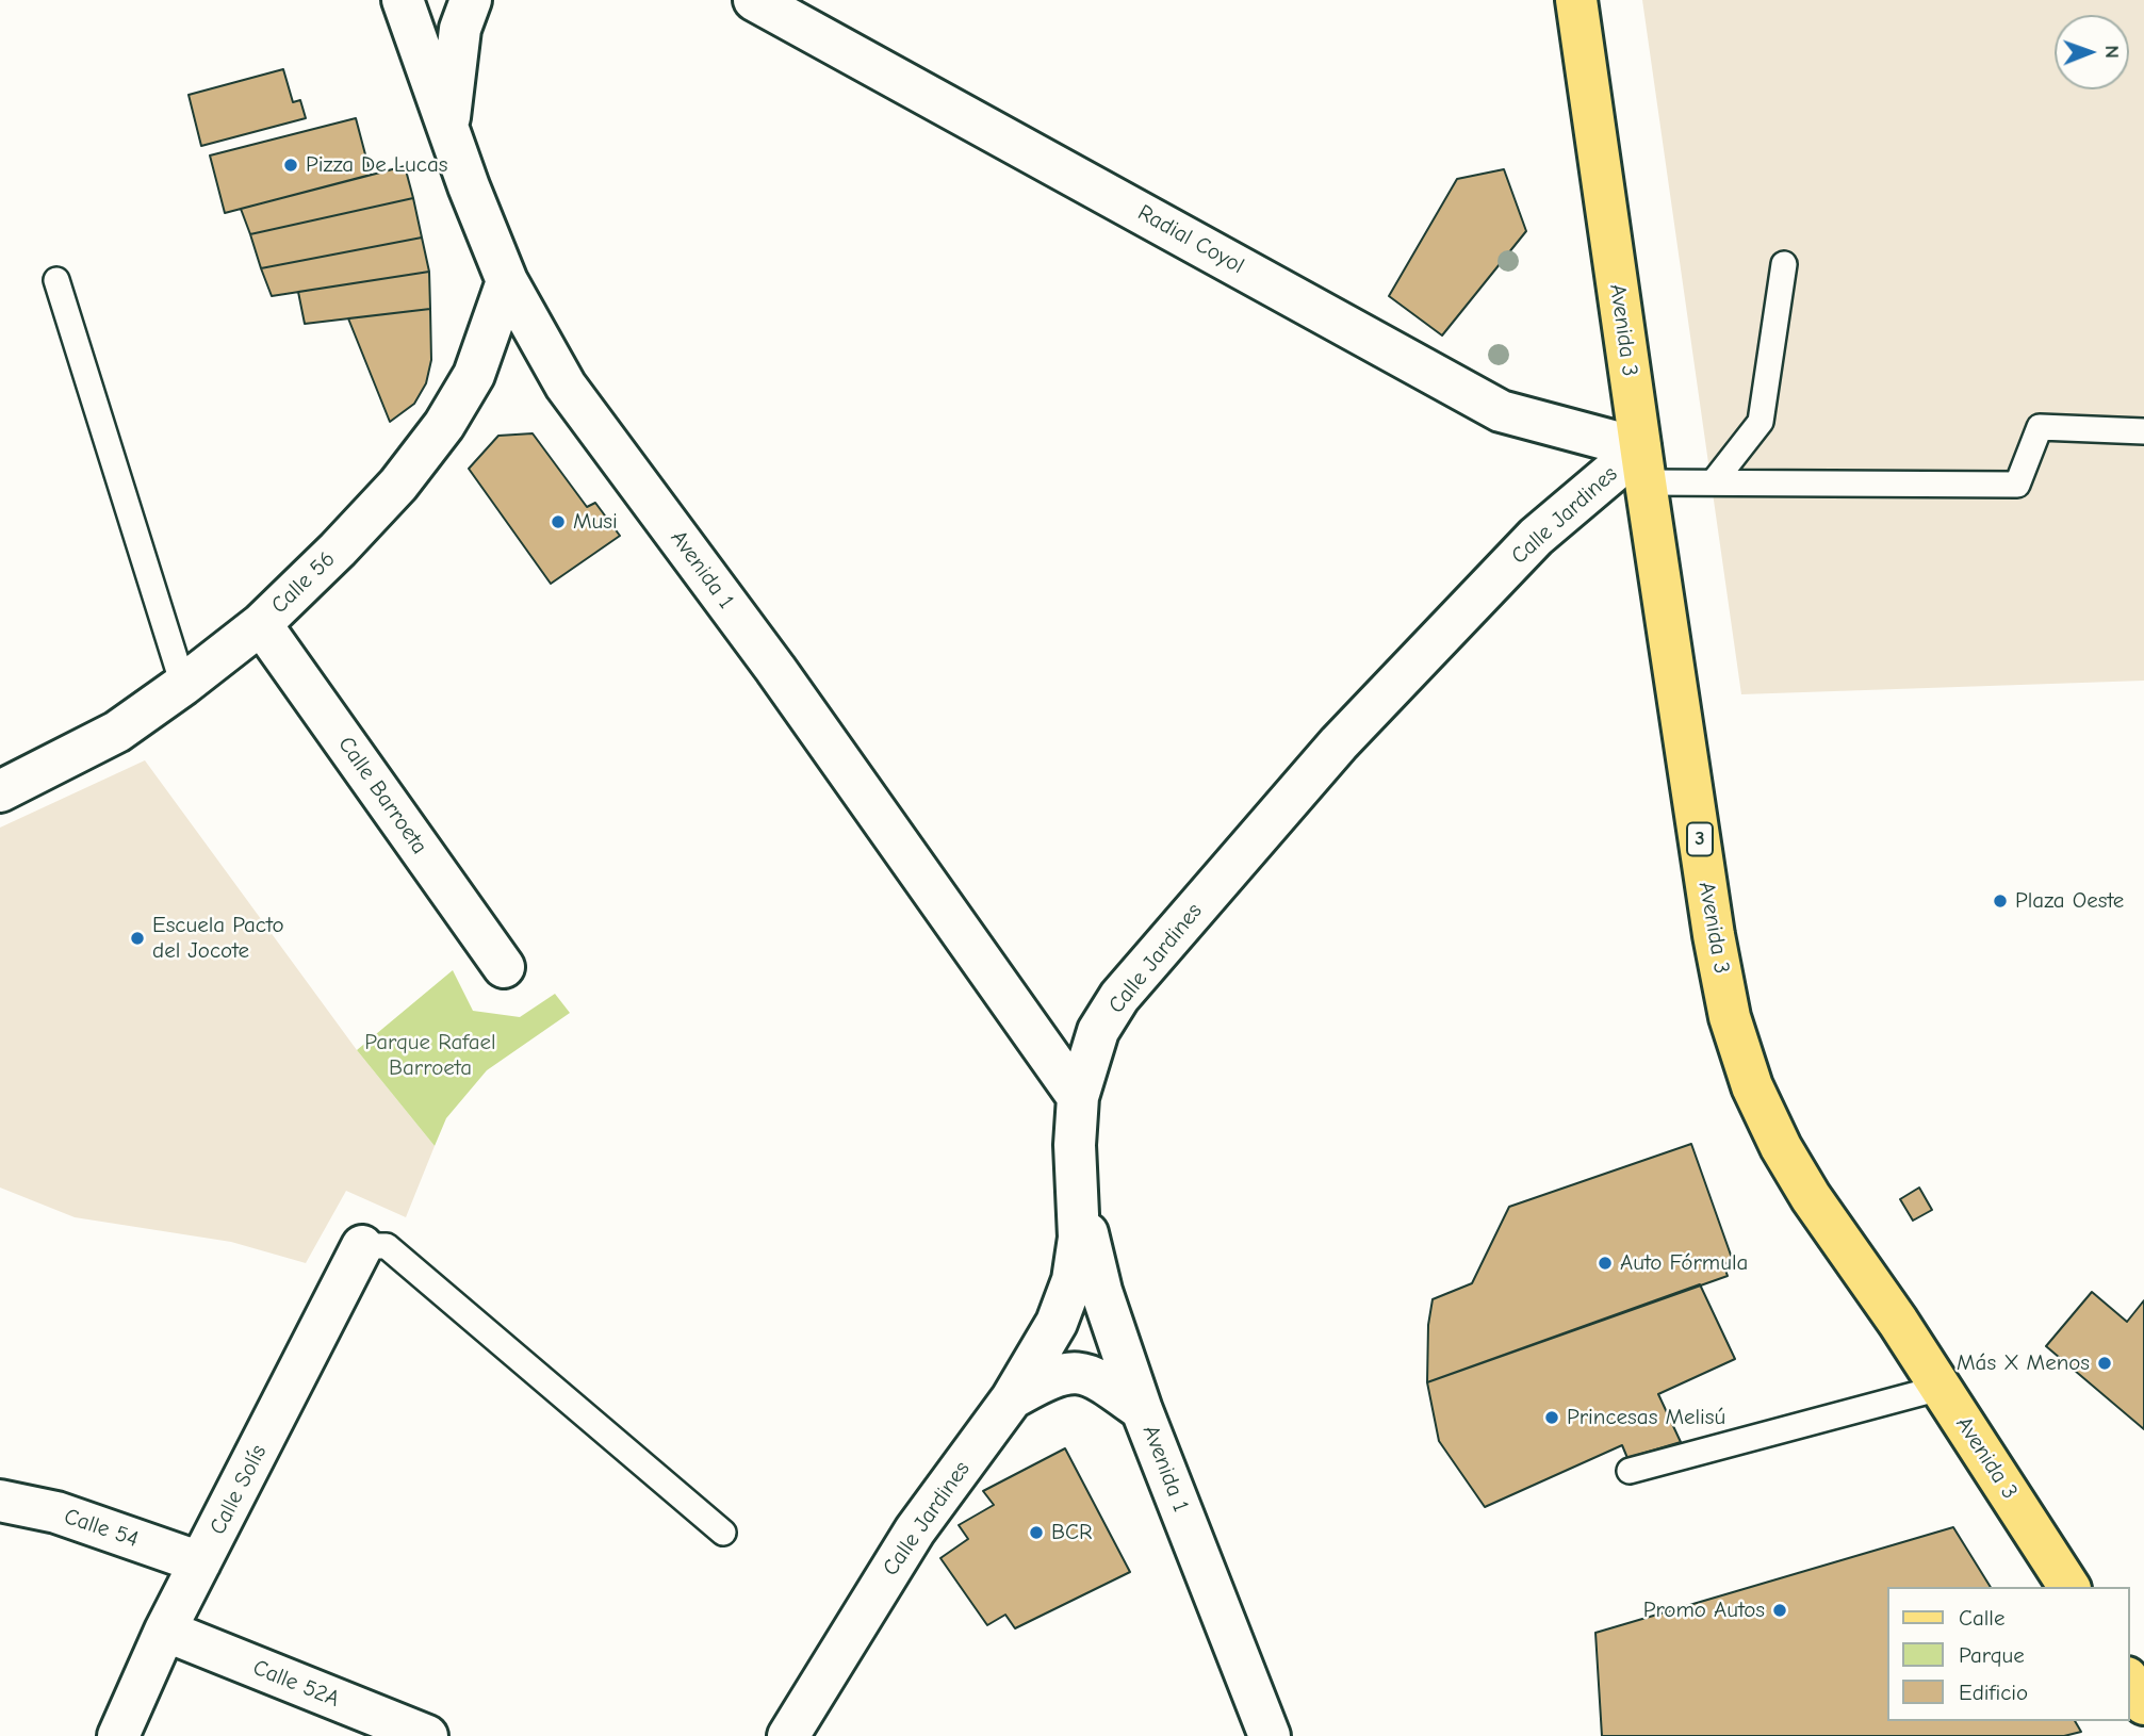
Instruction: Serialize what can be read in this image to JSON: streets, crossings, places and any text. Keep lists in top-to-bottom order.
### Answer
{
  "streets": {
    "main road": ["Avenida 3", "3"],
    "street": [
      "Radial Coyol",
      "Calle Jardines",
      "Avenida 1",
      "Calle 56",
      "Calle Barroeta",
      "Calle Solís",
      "Calle 54",
      "Calle 52A"
    ]
  },
  "crossings": [
    ["Radial Coyol", "Avenida 3"],
    ["Radial Coyol", "Calle Jardines"],
    ["Avenida 3", "Calle Jardines"],
    ["Calle Jardines", "Avenida 1"],
    ["Avenida 1", "Calle 56"],
    ["Calle 56", "Calle Barroeta"],
    ["Calle Solís", "Calle 54"],
    ["Calle Solís", "Calle 52A"]
  ],
  "parks": ["Parque Rafael Barroeta"],
  "places": [
    "Pizza De Lucas",
    "Musi",
    "Plaza Oeste",
    "Escuela Pacto del Jocote",
    "Auto Fórmula",
    "Más X Menos",
    "Princesas Melisú",
    "BCR",
    "Promo Autos"
  ],
  "legend": ["Calle", "Parque", "Edificio"],
  "north": "right"
}
